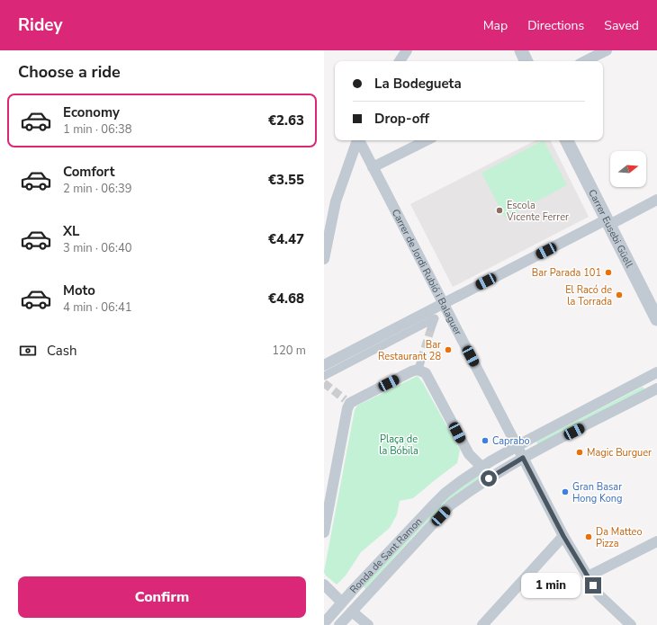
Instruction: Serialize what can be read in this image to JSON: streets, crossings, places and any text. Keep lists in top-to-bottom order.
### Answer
{
  "streets": {
    "street": ["Carrer Eusebi Güell", "Carrer de Jordi Rubió i Balaguer", "Ronda de Sant Ramon"]
  },
  "crossings": [
    ["Carrer de Jordi Rubió i Balaguer", "Ronda de Sant Ramon"]
  ],
  "parks": ["Plaça de la Bóbila"],
  "places": [
    "Escola Vicente Ferrer",
    "Bar Parada 101",
    "El Racó de la Torrada",
    "Bar Restaurant 28",
    "Caprabo",
    "Magic Burguer",
    "Gran Basar Hong Kong",
    "Da Matteo Pizza"
  ],
  "north": "right",
  "page": {
    "header": "Ridey",
    "nav": ["Map", "Directions", "Saved"],
    "heading": "Choose a ride",
    "banner": ["La Bodegueta", "Drop-off"],
    "list": [
      {
        "name": "Economy",
        "note": "1 min · 06:38",
        "value": "€2.63"
      },
      {
        "name": "Comfort",
        "note": "2 min · 06:39",
        "value": "€3.55"
      },
      {
        "name": "XL",
        "note": "3 min · 06:40",
        "value": "€4.47"
      },
      {
        "name": "Moto",
        "note": "4 min · 06:41",
        "value": "€4.68"
      }
    ],
    "pay": ["Cash", "120 m"],
    "buttons": "Confirm",
    "bubble": "1 min"
  }
}
